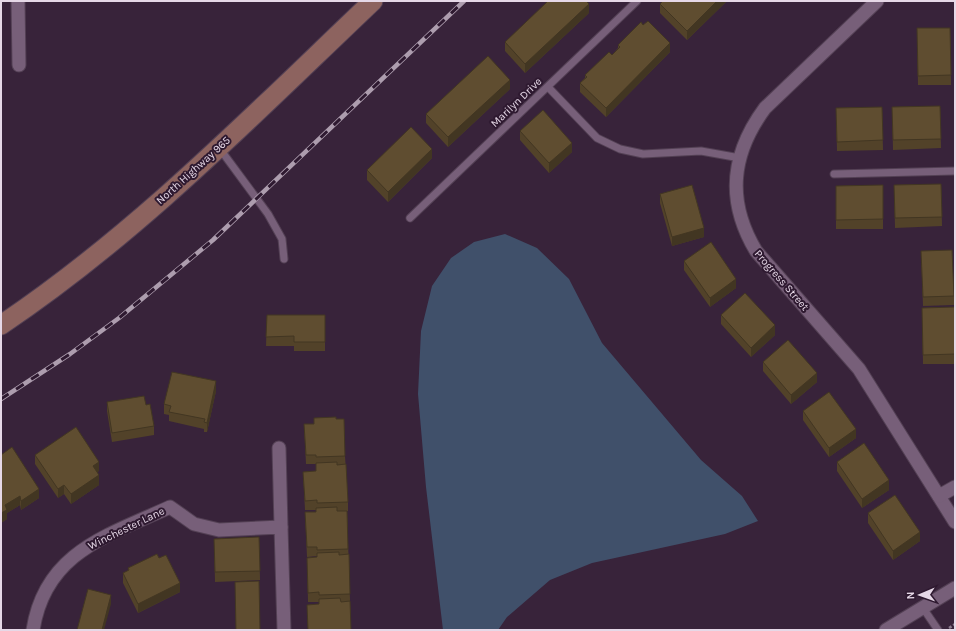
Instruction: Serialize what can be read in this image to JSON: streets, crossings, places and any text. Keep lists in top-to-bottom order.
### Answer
{
  "streets": {
    "street": ["North Highway 965", "Progress Street", "Winchester Lane"],
    "lane": ["Marilyn Drive"]
  },
  "north": "left"
}
